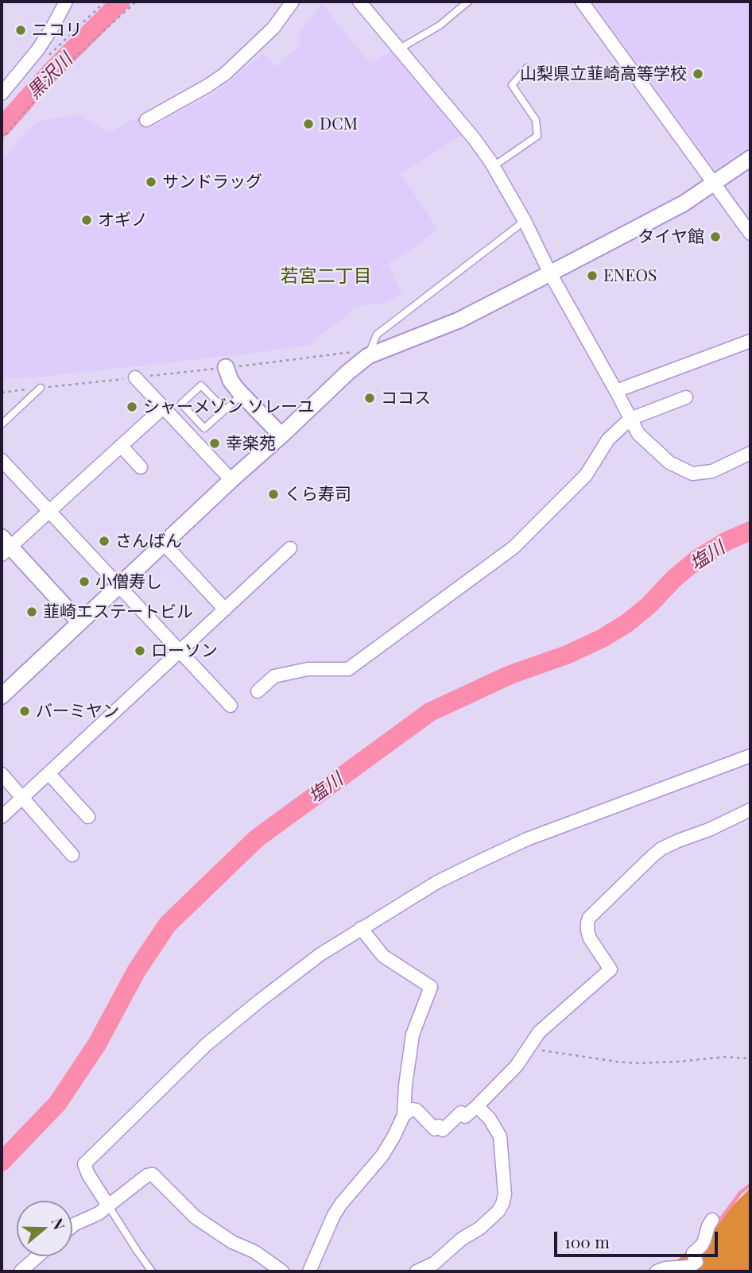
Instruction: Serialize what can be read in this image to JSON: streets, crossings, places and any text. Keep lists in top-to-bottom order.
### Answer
{
  "districts": ["若宮二丁目"],
  "water": ["黒沢川", "塩川"],
  "places": [
    "ニコリ",
    "山梨県立韮崎高等学校",
    "DCM",
    "サンドラッグ",
    "オギノ",
    "タイヤ館",
    "ENEOS",
    "ココス",
    "シャーメゾン ソレーユ",
    "幸楽苑",
    "くら寿司",
    "さんばん",
    "小僧寿し",
    "韮崎エステートビル",
    "ローソン",
    "バーミヤン"
  ],
  "scale_bar": "100 m",
  "north": "right"
}
